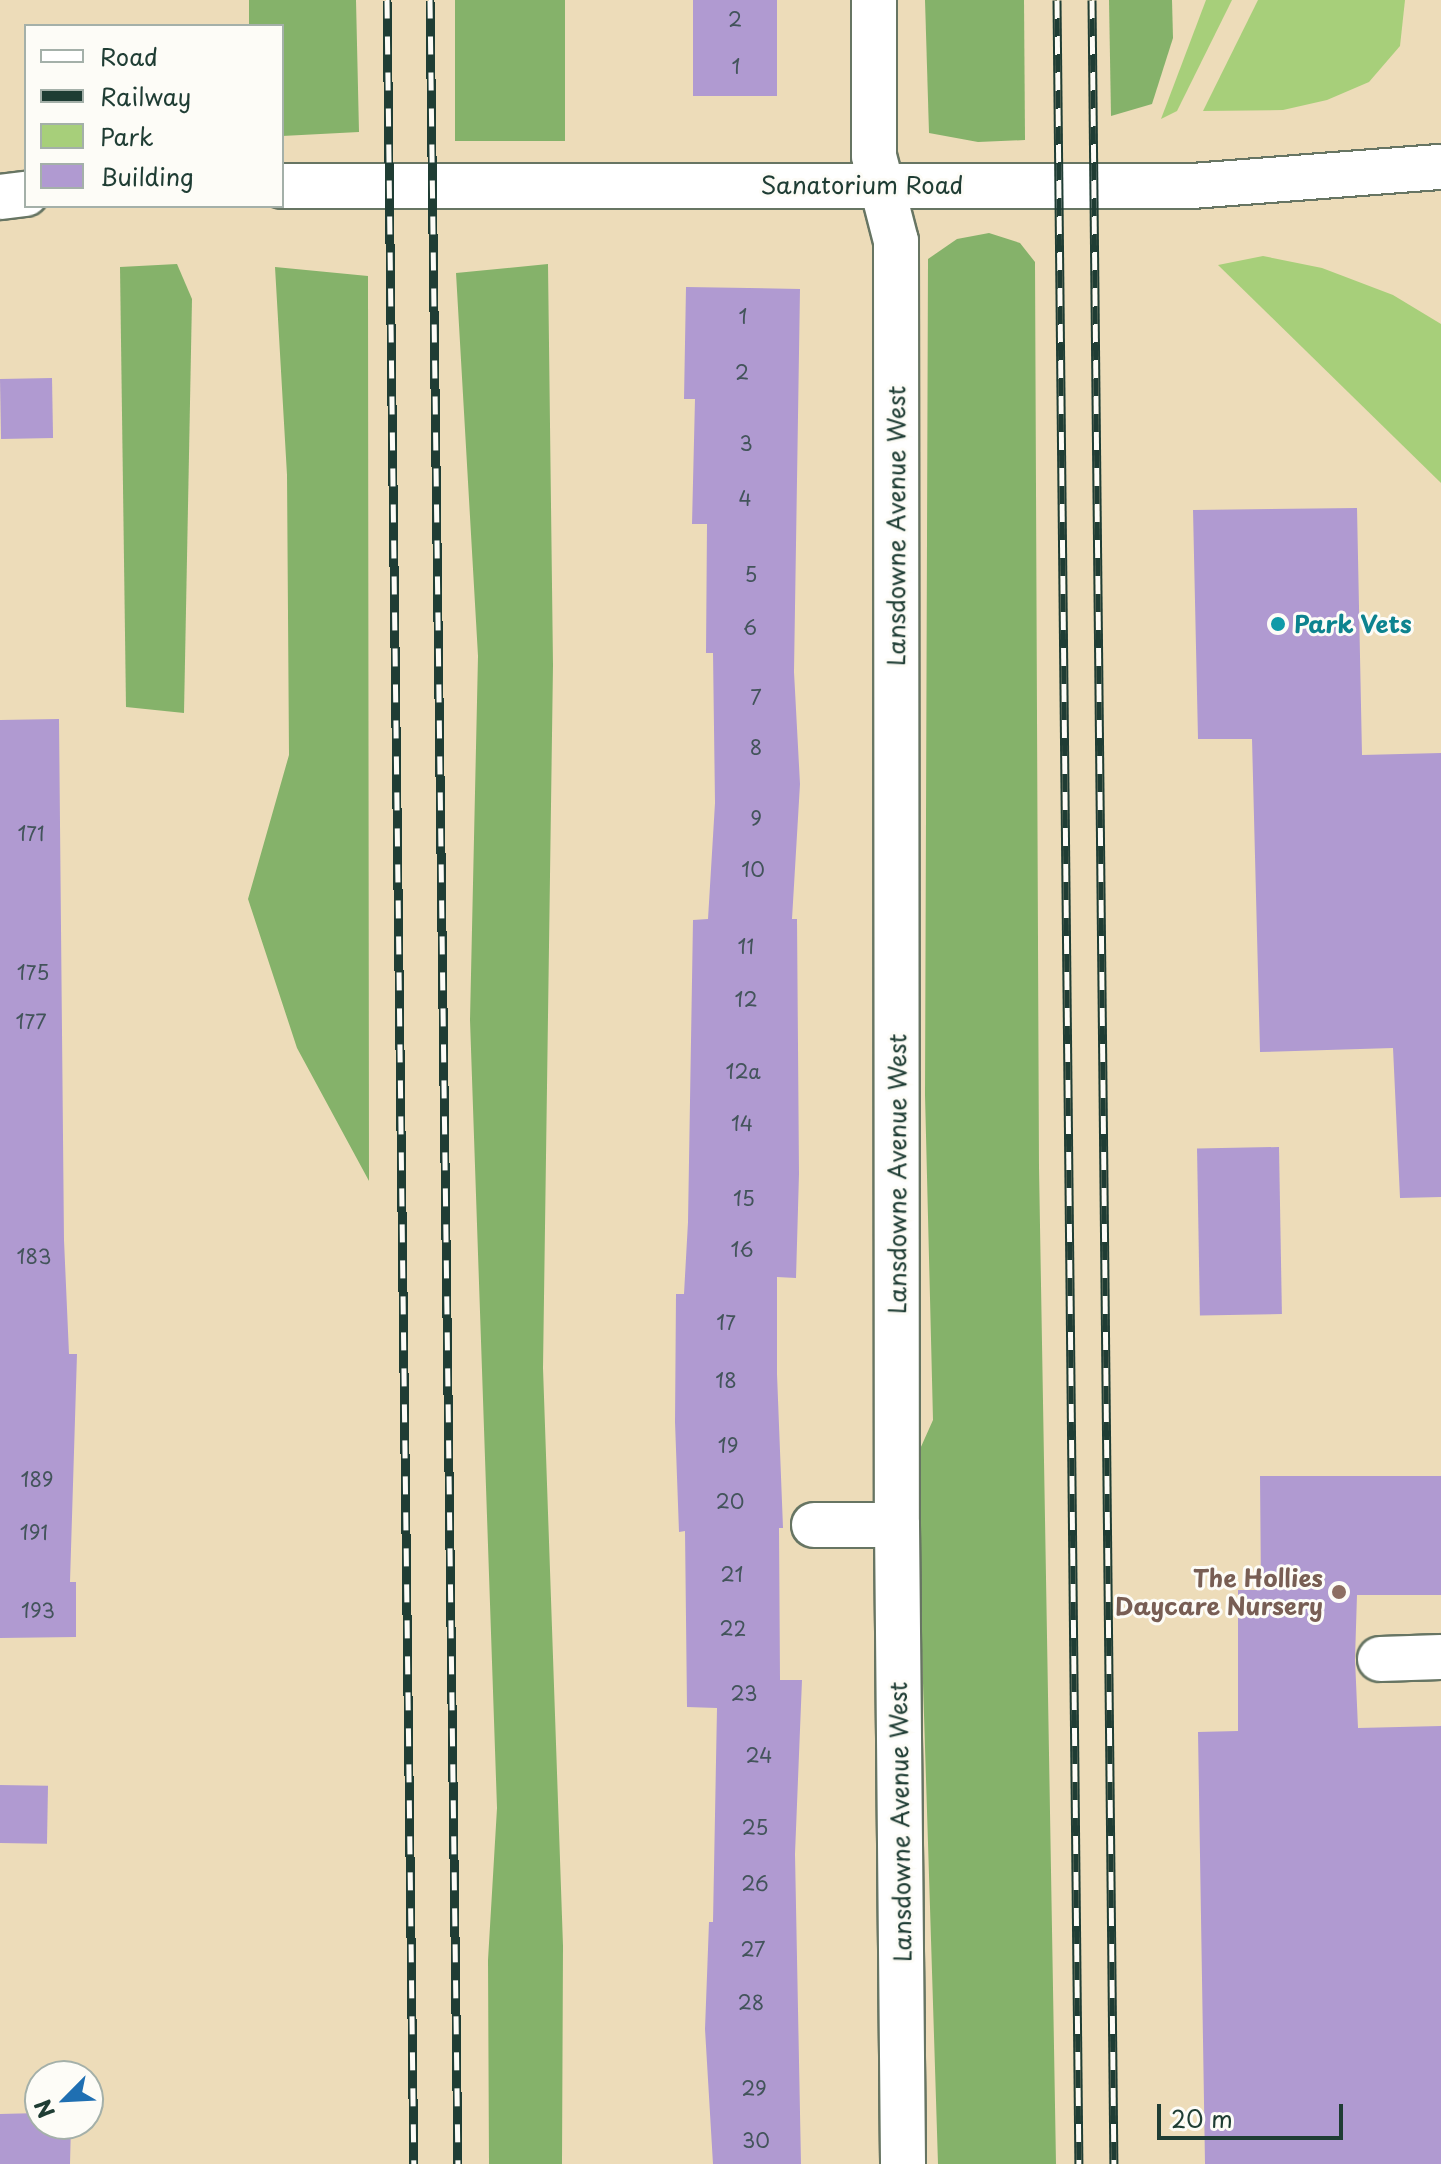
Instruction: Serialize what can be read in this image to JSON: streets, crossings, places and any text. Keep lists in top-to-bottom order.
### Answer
{
  "streets": {
    "street": ["Sanatorium Road", "Lansdowne Avenue West"]
  },
  "crossings": [
    ["Sanatorium Road", "Lansdowne Avenue West"]
  ],
  "places": ["Park Vets", "The Hollies Daycare Nursery"],
  "house_numbers": [
    "2",
    "1",
    "1",
    "2",
    "3",
    "4",
    "5",
    "6",
    "7",
    "8",
    "9",
    "171",
    "10",
    "11",
    "175",
    "12",
    "177",
    "12a",
    "14",
    "15",
    "16",
    "183",
    "17",
    "18",
    "19",
    "189",
    "20",
    "191",
    "21",
    "193",
    "22",
    "23",
    "24",
    "25",
    "26",
    "27",
    "28",
    "29",
    "30"
  ],
  "legend": [
    "Road",
    "Railway",
    "Park",
    "Building"
  ],
  "scale_bar": "20 m",
  "north": "bottom left"
}
